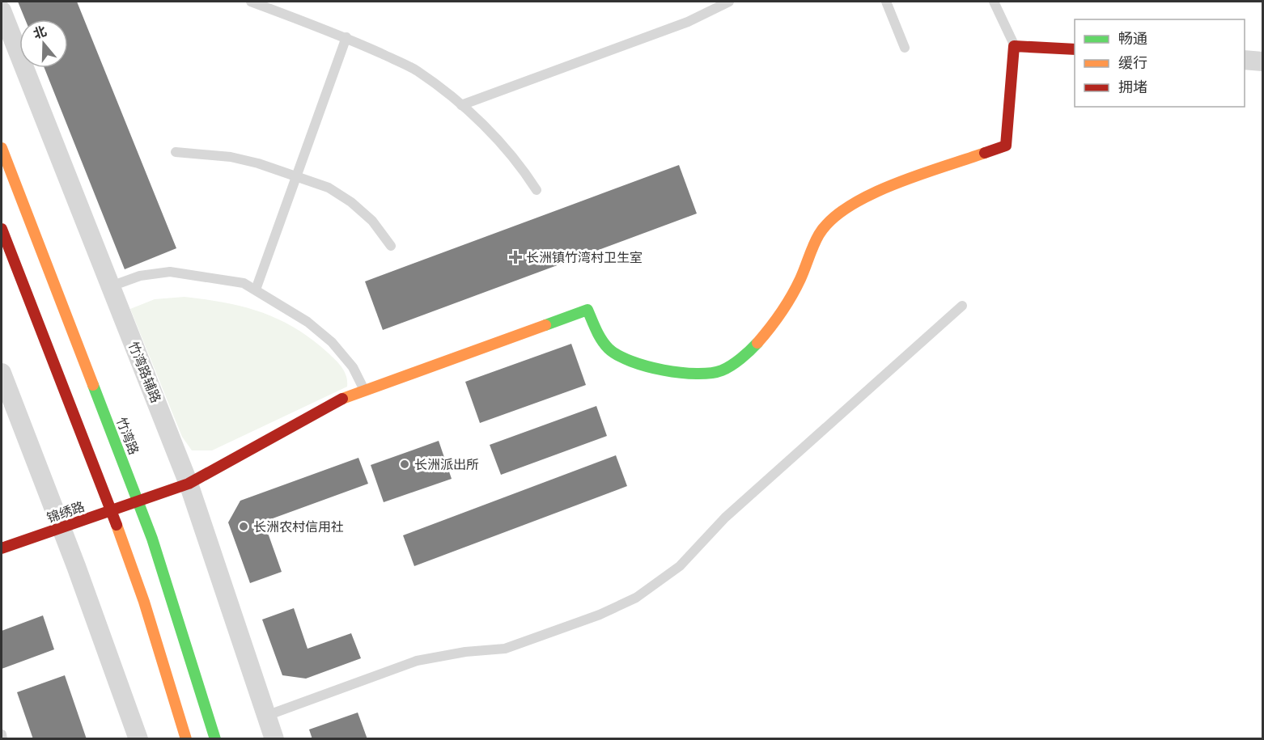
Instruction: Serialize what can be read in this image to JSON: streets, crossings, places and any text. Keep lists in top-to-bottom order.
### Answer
{
  "streets": {
    "main road": ["竹湾路", "锦绣路"],
    "street": ["竹湾路辅路"]
  },
  "crossings": [
    ["竹湾路辅路", "锦绣路"],
    ["竹湾路", "锦绣路"]
  ],
  "places": {
    "health": ["长洲镇竹湾村卫生室"],
    "other": ["长洲派出所", "长洲农村信用社"]
  },
  "legend": ["畅通", "缓行", "拥堵"],
  "north": "top"
}
